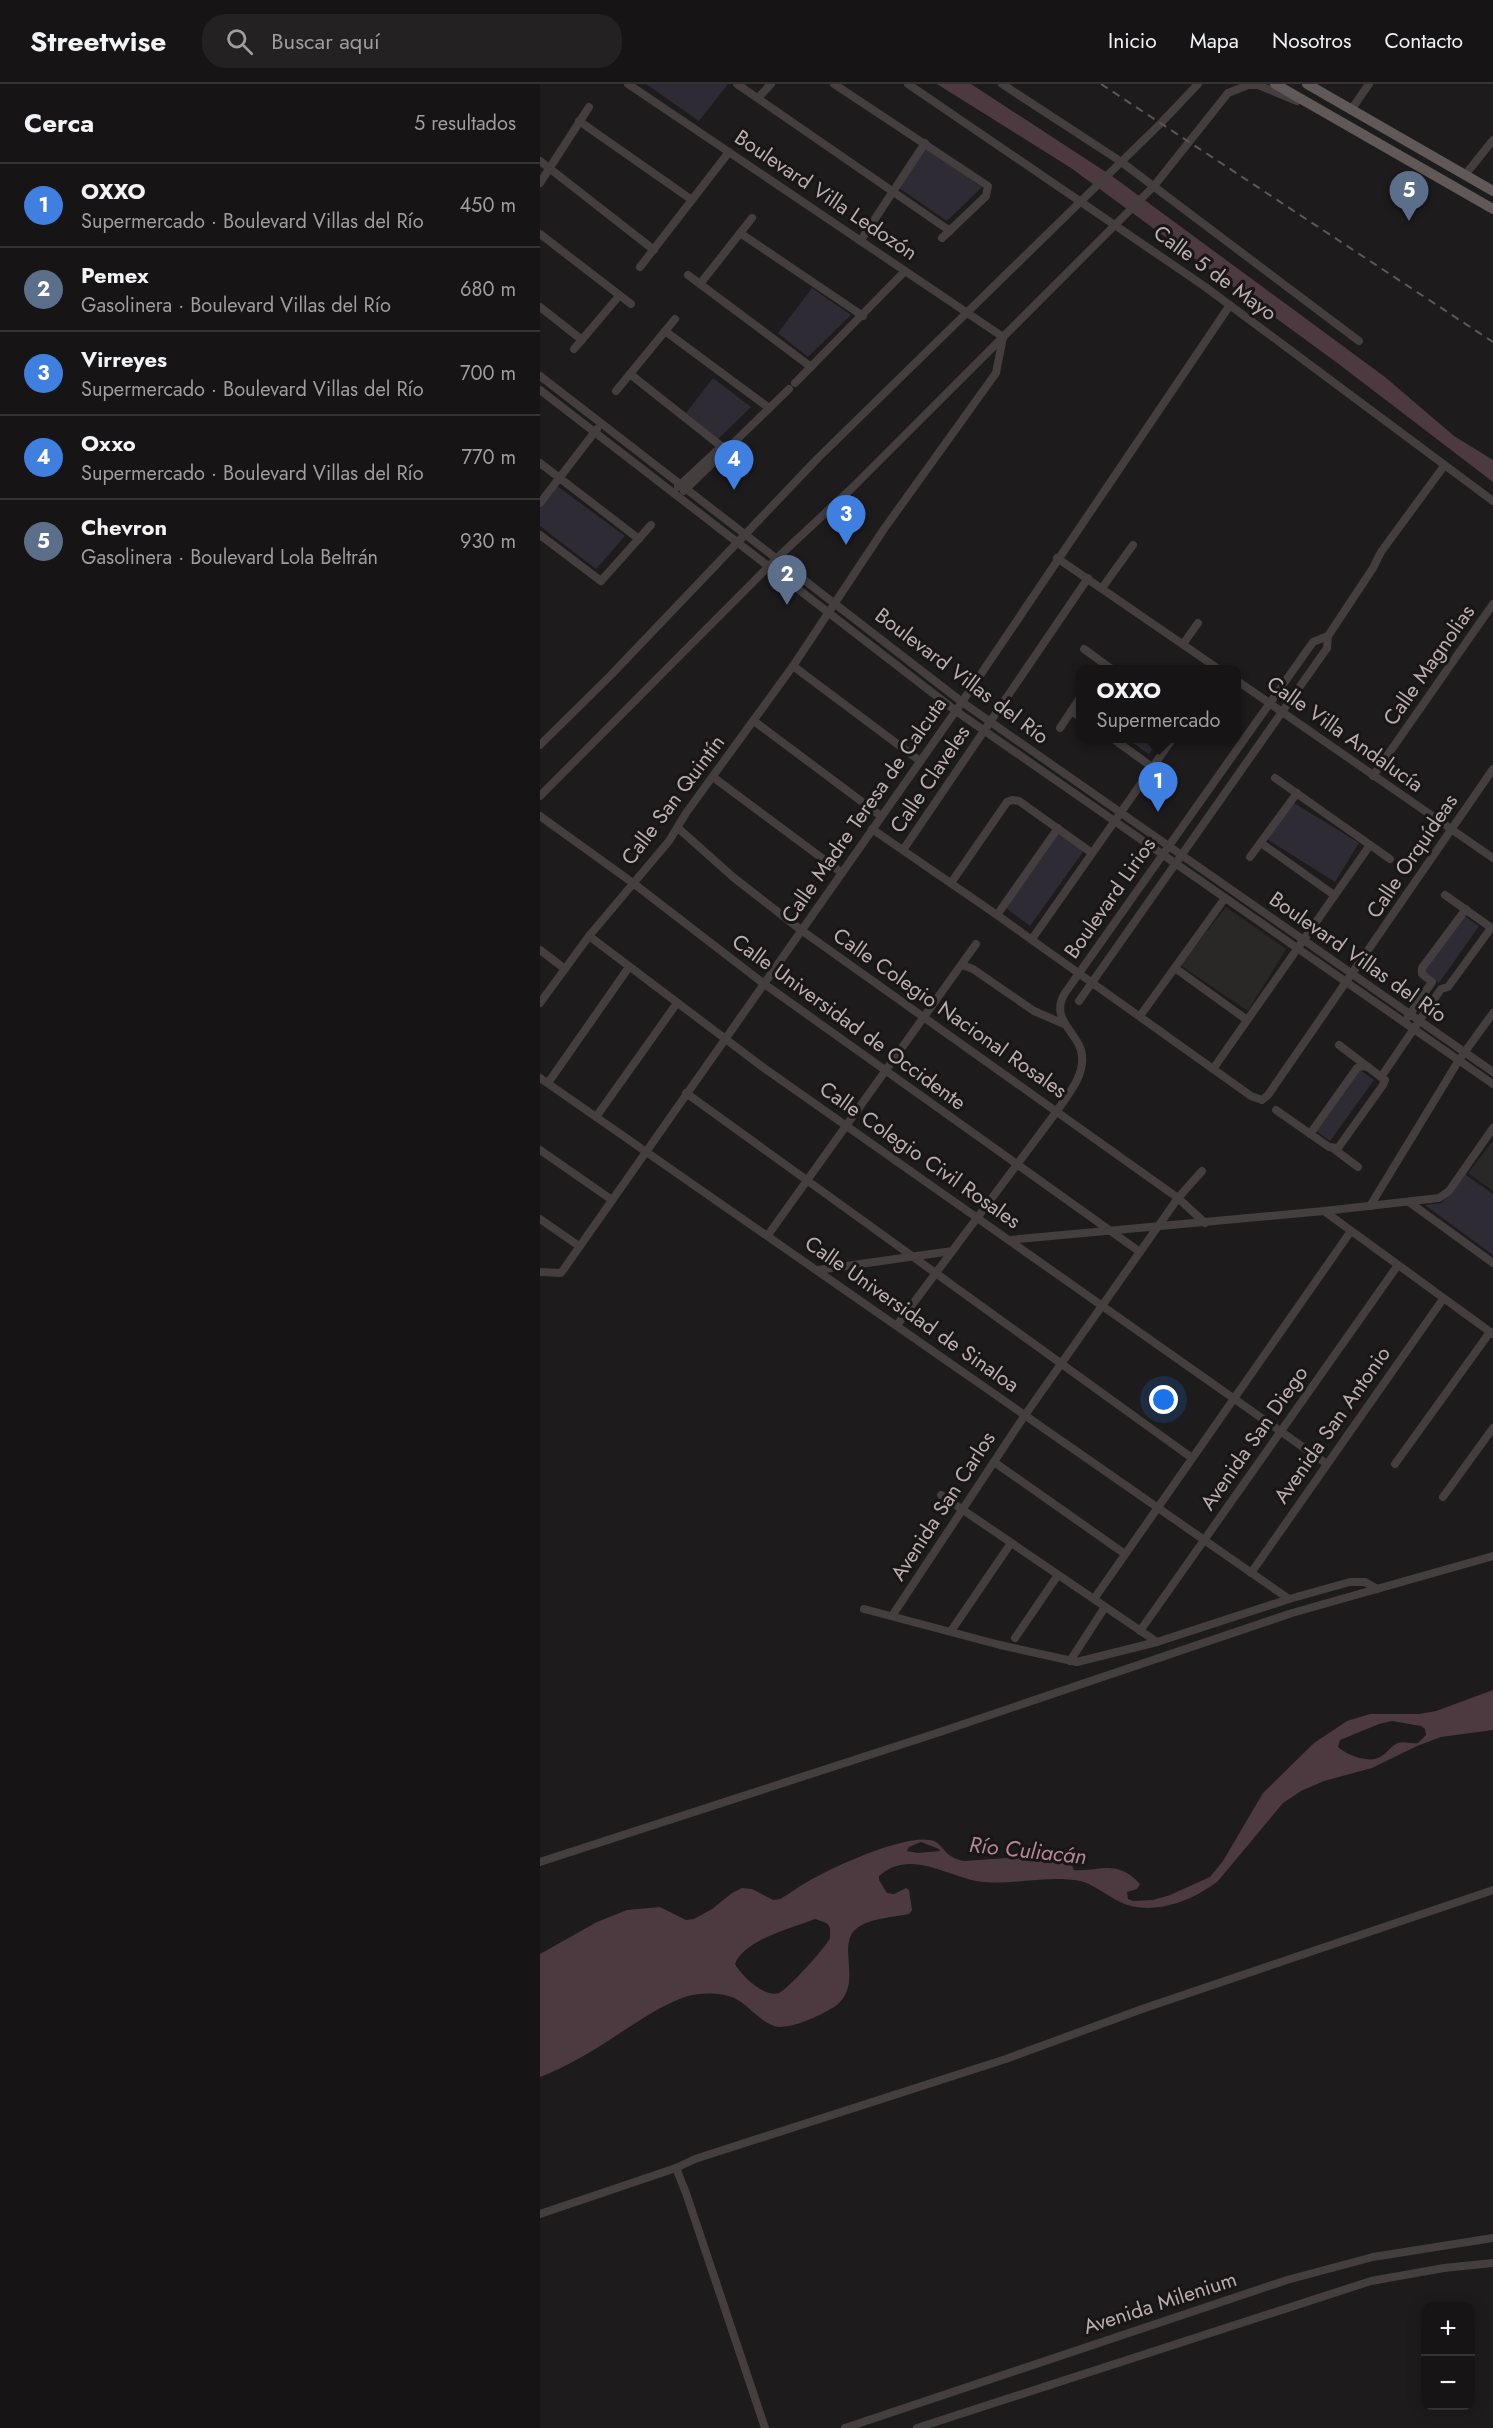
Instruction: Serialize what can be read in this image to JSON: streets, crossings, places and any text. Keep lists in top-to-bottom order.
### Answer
{
  "streets": {
    "street": [
      "Boulevard Villa Ledozón",
      "Calle 5 de Mayo",
      "Calle Magnolias",
      "Boulevard Villas del Río",
      "Calle Villa Andalucía",
      "Calle Claveles",
      "Calle San Quintín",
      "Calle Madre Teresa de Calcuta",
      "Calle Orquídeas",
      "Boulevard Lirios",
      "Calle Colegio Nacional Rosales",
      "Calle Universidad de Occidente",
      "Calle Colegio Civil Rosales",
      "Calle Universidad de Sinaloa",
      "Avenida San Antonio",
      "Avenida San Diego",
      "Avenida San Carlos",
      "Avenida Milenium"
    ]
  },
  "crossings": [
    ["Boulevard Villa Ledozón", "Calle San Quintín"],
    ["Calle 5 de Mayo", "Calle Madre Teresa de Calcuta"],
    ["Calle 5 de Mayo", "Boulevard Lirios"],
    ["Calle Magnolias", "Calle Villa Andalucía"],
    ["Boulevard Villas del Río", "Calle Claveles"],
    ["Boulevard Villas del Río", "Calle San Quintín"],
    ["Boulevard Villas del Río", "Calle Madre Teresa de Calcuta"],
    ["Boulevard Villas del Río", "Calle Orquídeas"],
    ["Boulevard Villas del Río", "Boulevard Lirios"],
    ["Calle Villa Andalucía", "Calle Orquídeas"],
    ["Calle Villa Andalucía", "Boulevard Lirios"],
    ["Calle San Quintín", "Calle Colegio Nacional Rosales"],
    ["Calle San Quintín", "Calle Universidad de Occidente"],
    ["Calle San Quintín", "Calle Colegio Civil Rosales"],
    ["Calle Madre Teresa de Calcuta", "Calle Colegio Nacional Rosales"],
    ["Calle Madre Teresa de Calcuta", "Calle Universidad de Occidente"],
    ["Calle Madre Teresa de Calcuta", "Calle Colegio Civil Rosales"],
    ["Calle Madre Teresa de Calcuta", "Calle Universidad de Sinaloa"],
    ["Calle Colegio Nacional Rosales", "Avenida San Carlos"],
    ["Calle Universidad de Occidente", "Avenida San Carlos"],
    ["Calle Colegio Civil Rosales", "Avenida San Antonio"],
    ["Calle Colegio Civil Rosales", "Avenida San Diego"],
    ["Calle Colegio Civil Rosales", "Avenida San Carlos"],
    ["Calle Universidad de Sinaloa", "Avenida San Antonio"],
    ["Calle Universidad de Sinaloa", "Avenida San Diego"],
    ["Calle Universidad de Sinaloa", "Avenida San Carlos"]
  ],
  "water": ["Río Culiacán"],
  "page": {
    "header": "Streetwise",
    "search": "Buscar aquí",
    "nav": [
      "Inicio",
      "Mapa",
      "Nosotros",
      "Contacto"
    ],
    "heading": ["Cerca", "5 resultados"],
    "list": [
      {
        "mark": "1",
        "name": "OXXO",
        "note": "Supermercado · Boulevard Villas del Río",
        "value": "450 m"
      },
      {
        "mark": "2",
        "name": "Pemex",
        "note": "Gasolinera · Boulevard Villas del Río",
        "value": "680 m"
      },
      {
        "mark": "3",
        "name": "Virreyes",
        "note": "Supermercado · Boulevard Villas del Río",
        "value": "700 m"
      },
      {
        "mark": "4",
        "name": "Oxxo",
        "note": "Supermercado · Boulevard Villas del Río",
        "value": "770 m"
      },
      {
        "mark": "5",
        "name": "Chevron",
        "note": "Gasolinera · Boulevard Lola Beltrán",
        "value": "930 m"
      }
    ],
    "pins": [
      "5",
      "4",
      "3",
      "2",
      "1"
    ],
    "popup": ["OXXO", "Supermercado"],
    "map_buttons": ["+", "−"]
  }
}
